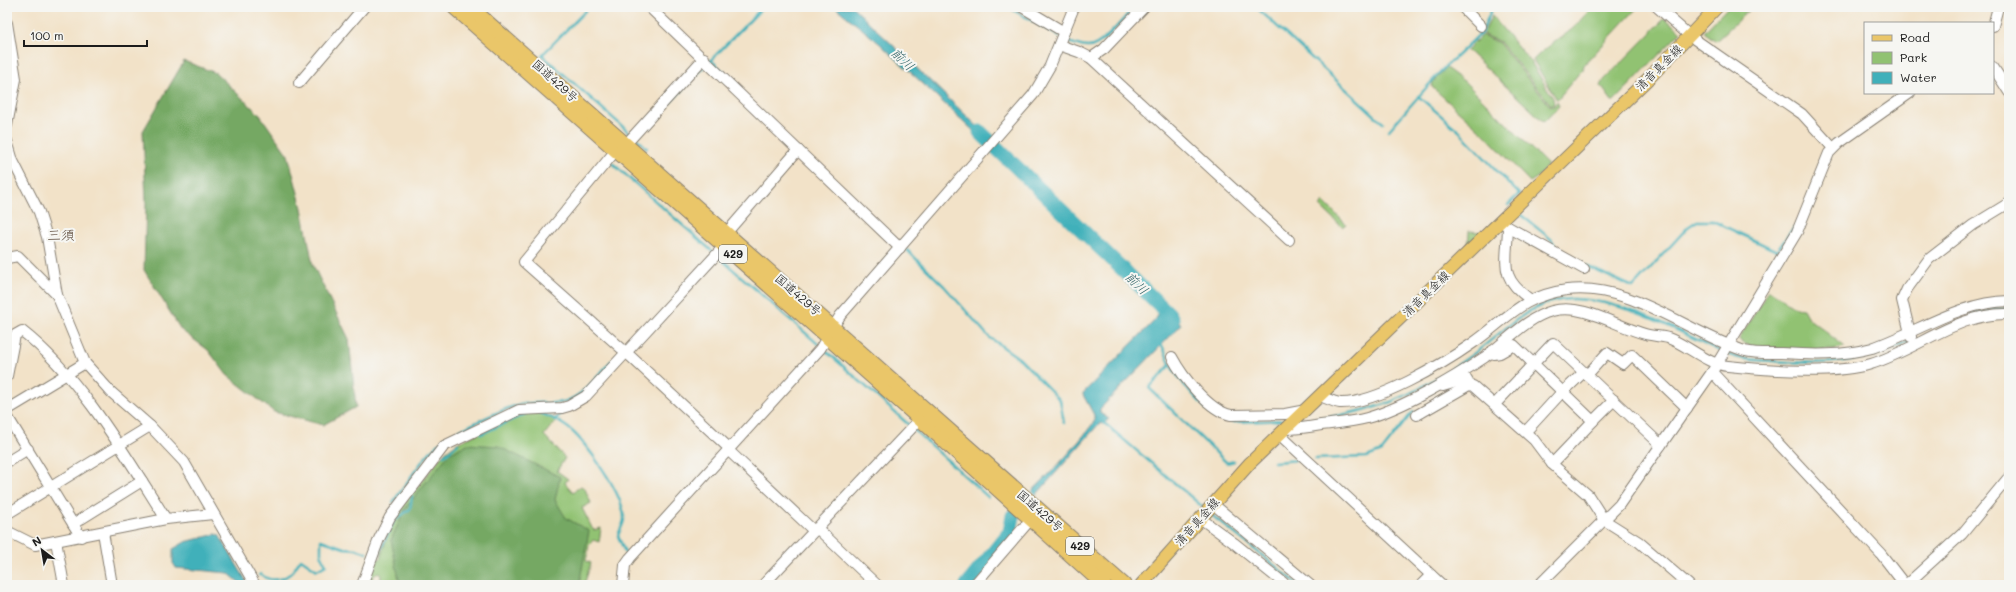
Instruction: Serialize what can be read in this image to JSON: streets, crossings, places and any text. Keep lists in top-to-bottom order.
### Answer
{
  "streets": {
    "highway": ["国道429号", "429"],
    "main road": ["清音真金線"]
  },
  "districts": ["三須"],
  "water": ["前川"],
  "legend": ["Road", "Park", "Water"],
  "scale_bar": "100 m",
  "north": "top left"
}
